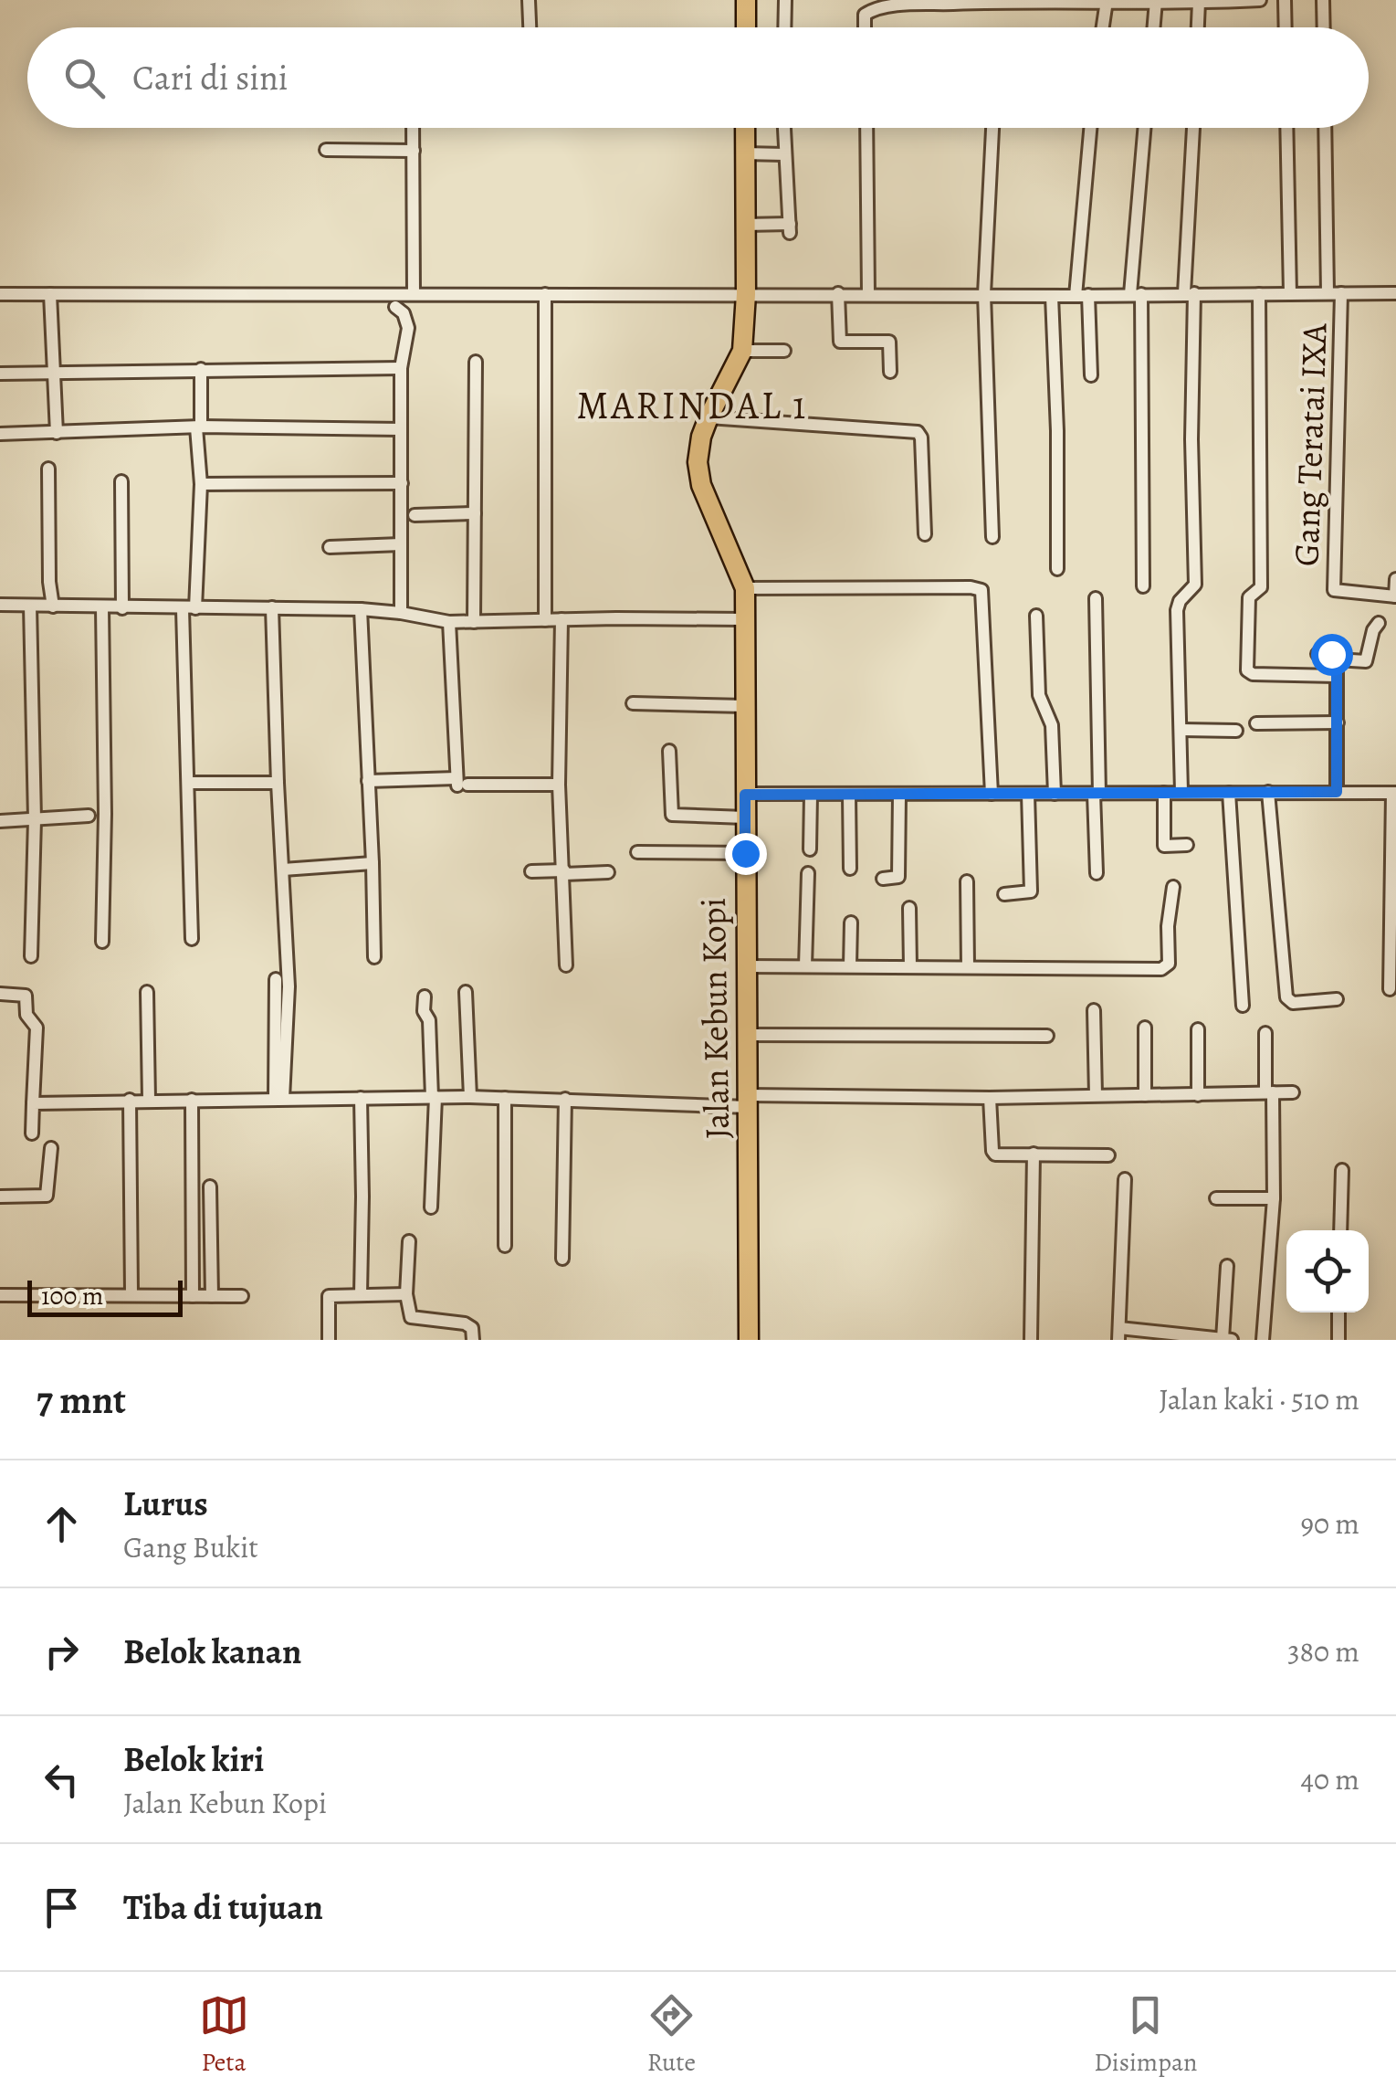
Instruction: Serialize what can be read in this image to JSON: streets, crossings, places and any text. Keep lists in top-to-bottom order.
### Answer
{
  "streets": {
    "main road": ["Jalan Kebun Kopi"],
    "street": ["Gang Teratai IXA"]
  },
  "districts": ["MARINDAL 1"],
  "scale_bar": "100 m",
  "page": {
    "search": "Cari di sini",
    "scale": "100 m",
    "heading": ["7 mnt", "Jalan kaki · 510 m"],
    "list": [
      ["Lurus", "Gang Bukit", "90 m"],
      ["Belok kanan", "380 m"],
      ["Belok kiri", "Jalan Kebun Kopi", "40 m"],
      "Tiba di tujuan"
    ],
    "nav": ["Peta", "Rute", "Disimpan"]
  }
}
